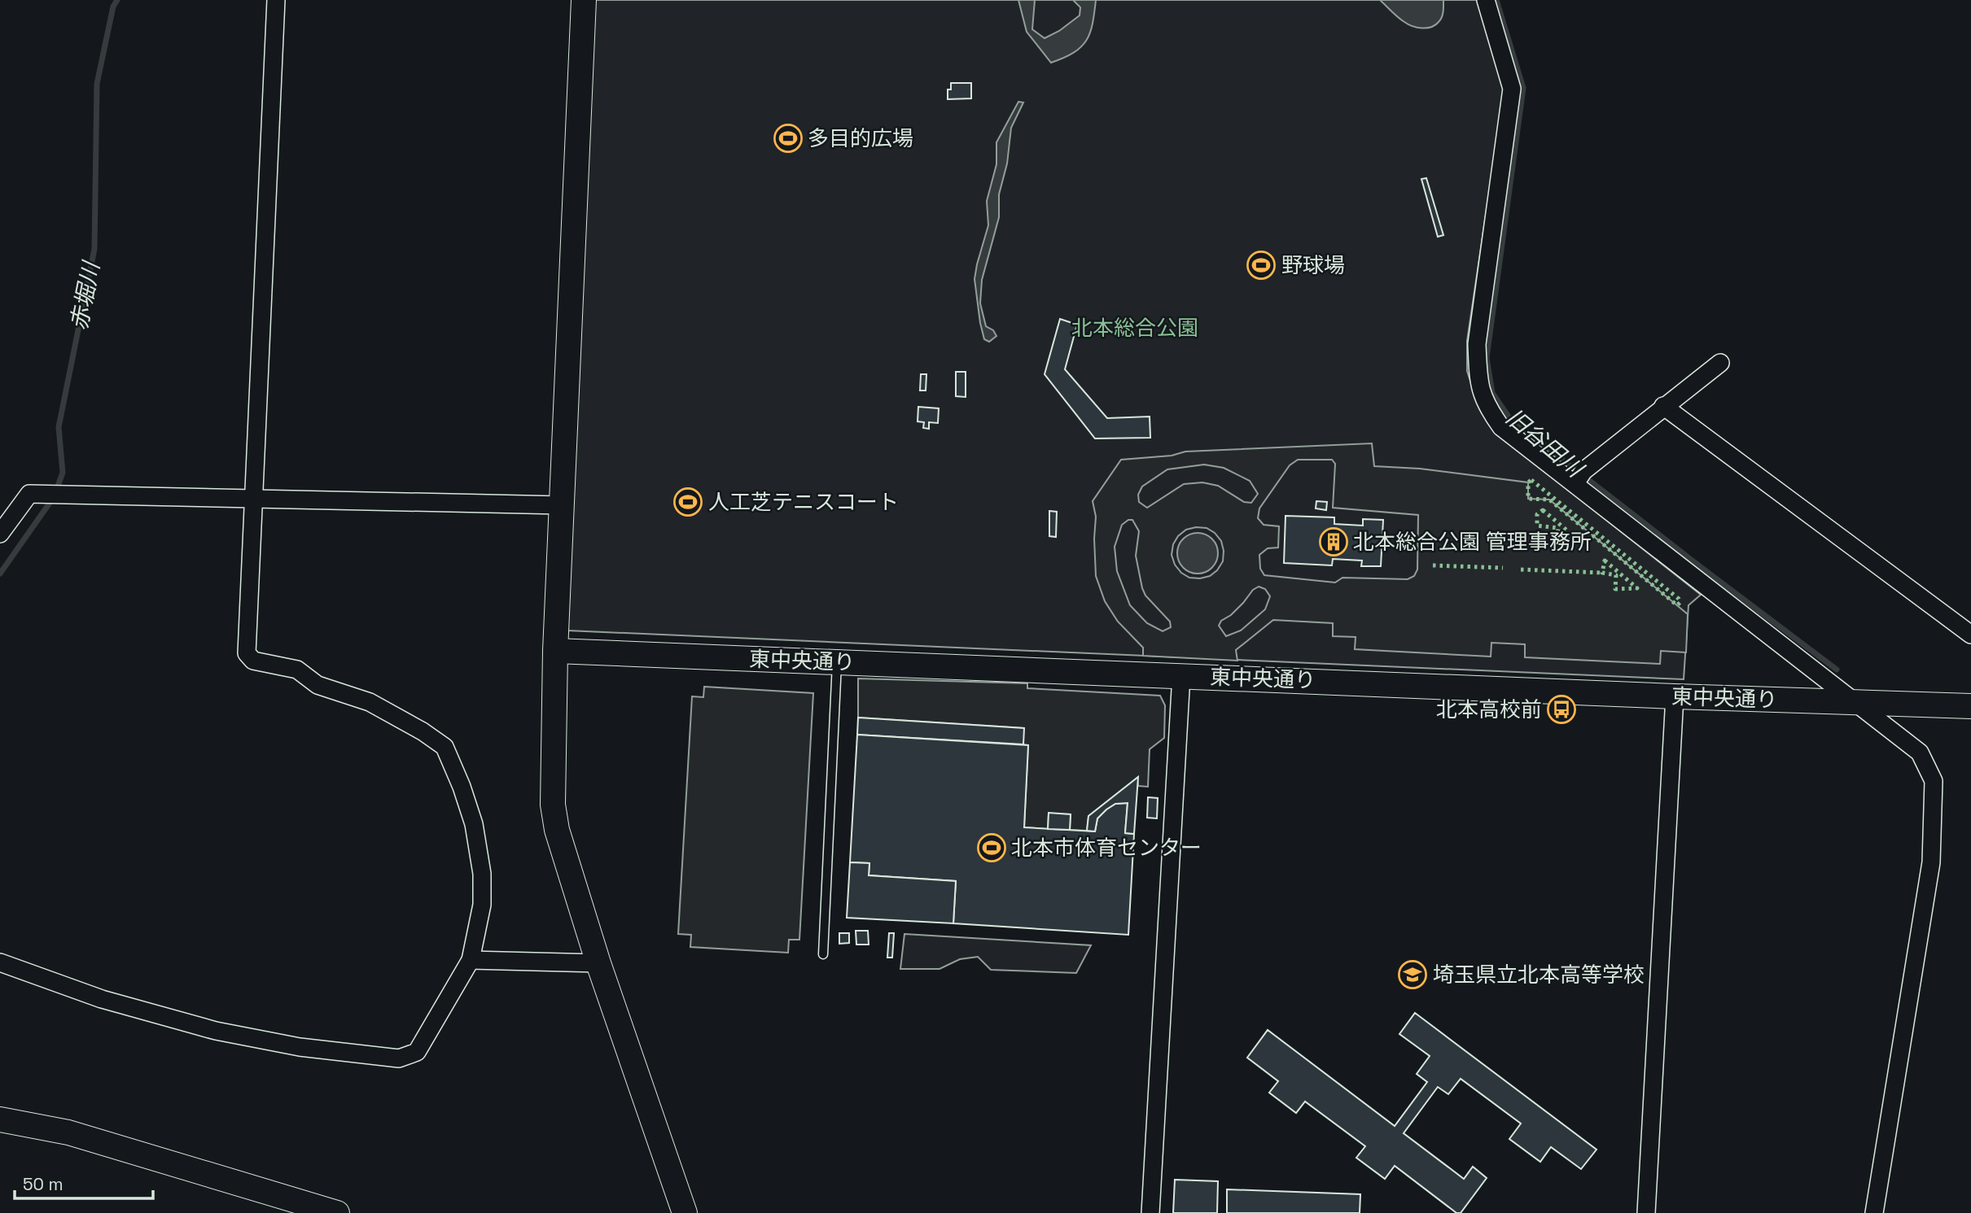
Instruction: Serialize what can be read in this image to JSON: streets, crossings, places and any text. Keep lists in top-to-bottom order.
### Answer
{
  "streets": {
    "street": ["東中央通り"]
  },
  "water": ["赤堀川", "旧谷田川"],
  "parks": ["北本総合公園"],
  "places": {
    "sports": [
      "多目的広場",
      "野球場",
      "人工芝テニスコート",
      "北本市体育センター"
    ],
    "building": ["北本総合公園 管理事務所"],
    "bus stop": ["北本高校前"],
    "school or university": ["埼玉県立北本高等学校"]
  },
  "scale_bar": "50 m"
}
